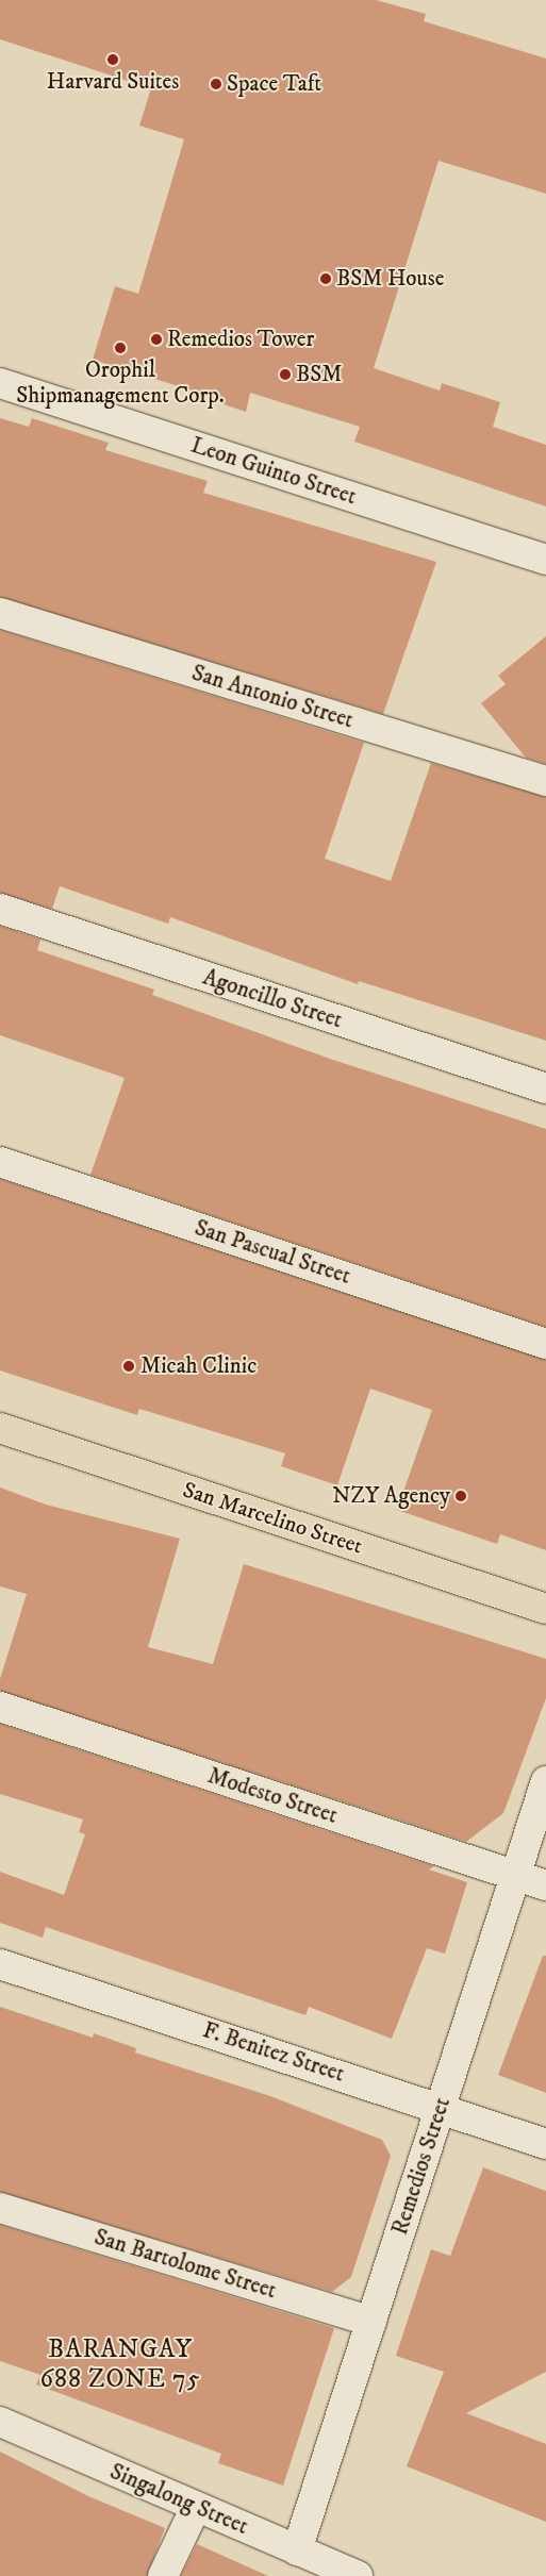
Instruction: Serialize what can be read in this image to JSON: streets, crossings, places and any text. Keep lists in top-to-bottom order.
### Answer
{
  "streets": {
    "main road": ["San Marcelino Street"],
    "street": [
      "Leon Guinto Street",
      "San Antonio Street",
      "Agoncillo Street",
      "San Pascual Street",
      "Modesto Street",
      "F. Benitez Street",
      "Remedios Street",
      "San Bartolome Street",
      "Singalong Street"
    ]
  },
  "crossings": [
    ["Modesto Street", "Remedios Street"],
    ["F. Benitez Street", "Remedios Street"],
    ["Remedios Street", "San Bartolome Street"],
    ["Remedios Street", "Singalong Street"]
  ],
  "districts": ["BARANGAY 688 ZONE 75"],
  "places": [
    "Harvard Suites",
    "Space Taft",
    "BSM House",
    "Remedios Tower",
    "Orophil Shipmanagement Corp.",
    "BSM",
    "Micah Clinic",
    "NZY Agency"
  ]
}
